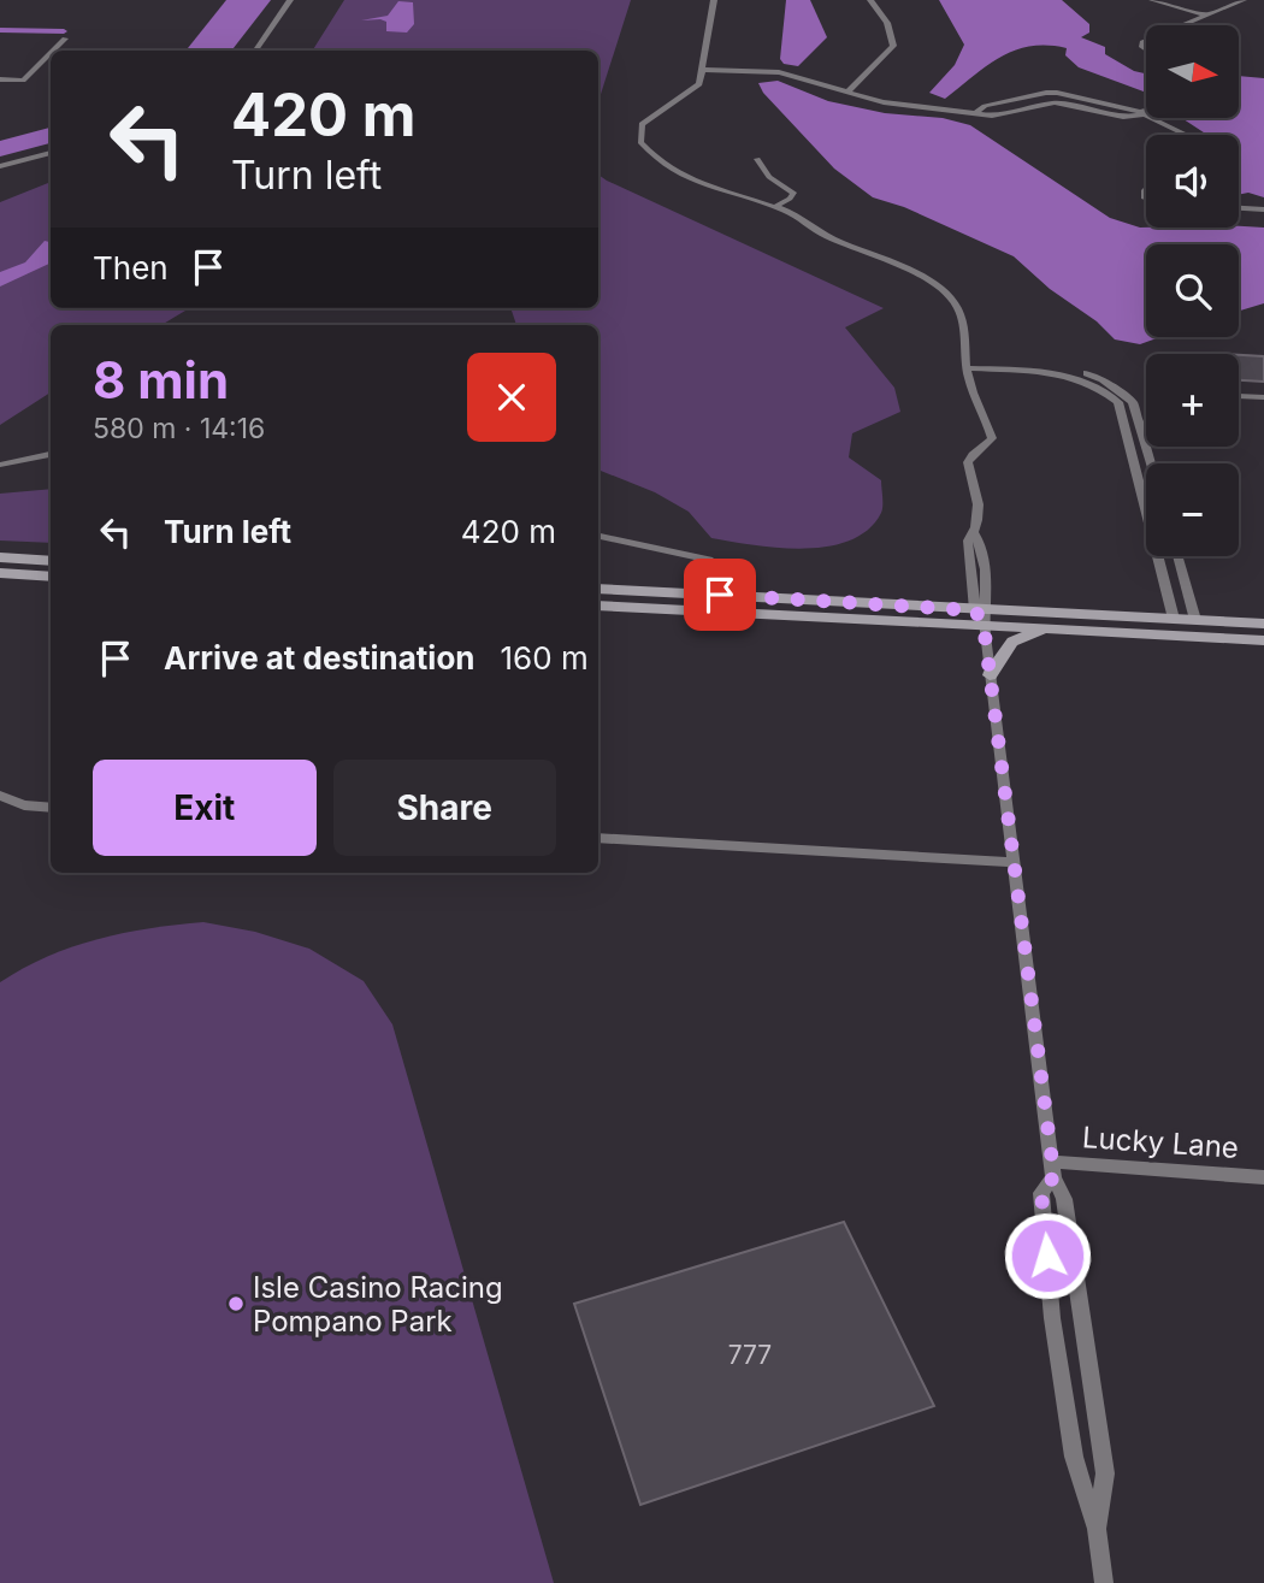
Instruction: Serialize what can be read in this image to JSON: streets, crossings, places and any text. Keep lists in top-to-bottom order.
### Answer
{
  "streets": {
    "street": ["Lucky Lane"]
  },
  "places": ["Isle Casino Racing Pompano Park"],
  "house_numbers": ["777"],
  "north": "right",
  "page": {
    "map_buttons": ["+", "−"],
    "turn": ["420 m", "Turn left"],
    "then": "Then",
    "heading": ["8 min", "580 m · 14:16"],
    "list": [
      {
        "name": "Turn left",
        "value": "420 m"
      },
      {
        "name": "Arrive at destination",
        "value": "160 m"
      }
    ],
    "buttons": ["Exit", "Share"]
  }
}
